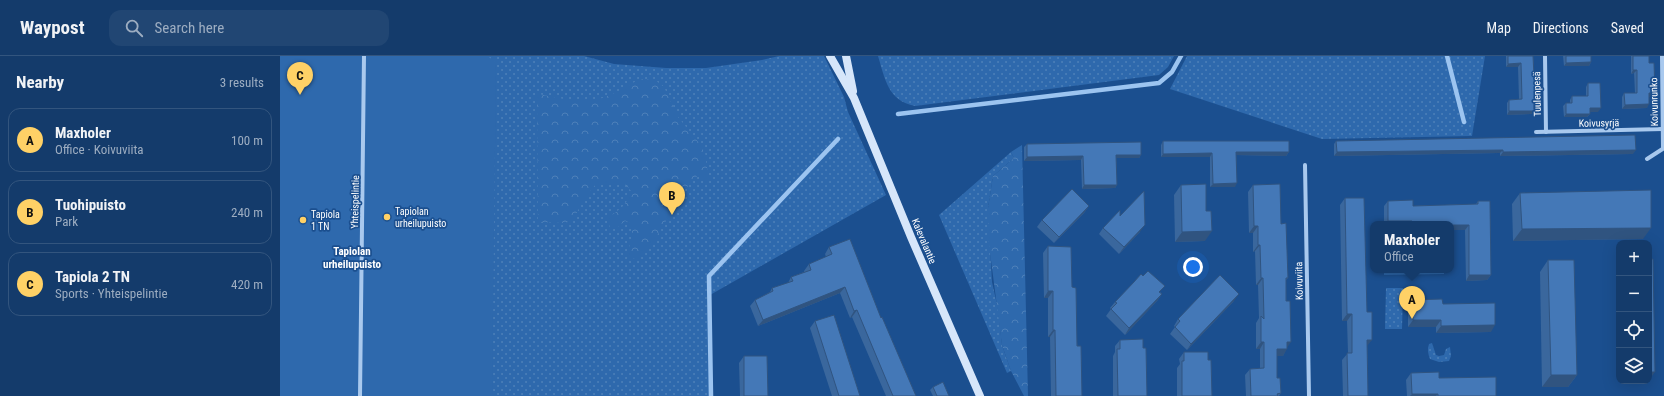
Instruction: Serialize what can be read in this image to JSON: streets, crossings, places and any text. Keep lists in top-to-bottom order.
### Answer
{
  "streets": {
    "main road": ["Kalevalantie"],
    "street": [
      "Tuulenpesä",
      "Koivunrunko",
      "Koivusyrjä",
      "Yhteispelintie",
      "Koivuviita"
    ]
  },
  "crossings": [
    ["Tuulenpesä", "Koivusyrjä"],
    ["Koivunrunko", "Koivusyrjä"]
  ],
  "districts": ["Tapiolan urheilupuisto"],
  "places": ["Tapiolan urheilupuisto", "Tapiola 1 TN"],
  "page": {
    "header": "Waypost",
    "search": "Search here",
    "nav": ["Map", "Directions", "Saved"],
    "heading": ["Nearby", "3 results"],
    "pins": ["C", "B", "A"],
    "list": [
      {
        "mark": "A",
        "name": "Maxholer",
        "note": "Office · Koivuviita",
        "value": "100 m"
      },
      {
        "mark": "B",
        "name": "Tuohipuisto",
        "note": "Park",
        "value": "240 m"
      },
      {
        "mark": "C",
        "name": "Tapiola 2 TN",
        "note": "Sports · Yhteispelintie",
        "value": "420 m"
      }
    ],
    "popup": ["Maxholer", "Office"],
    "map_buttons": ["+", "−"]
  }
}
